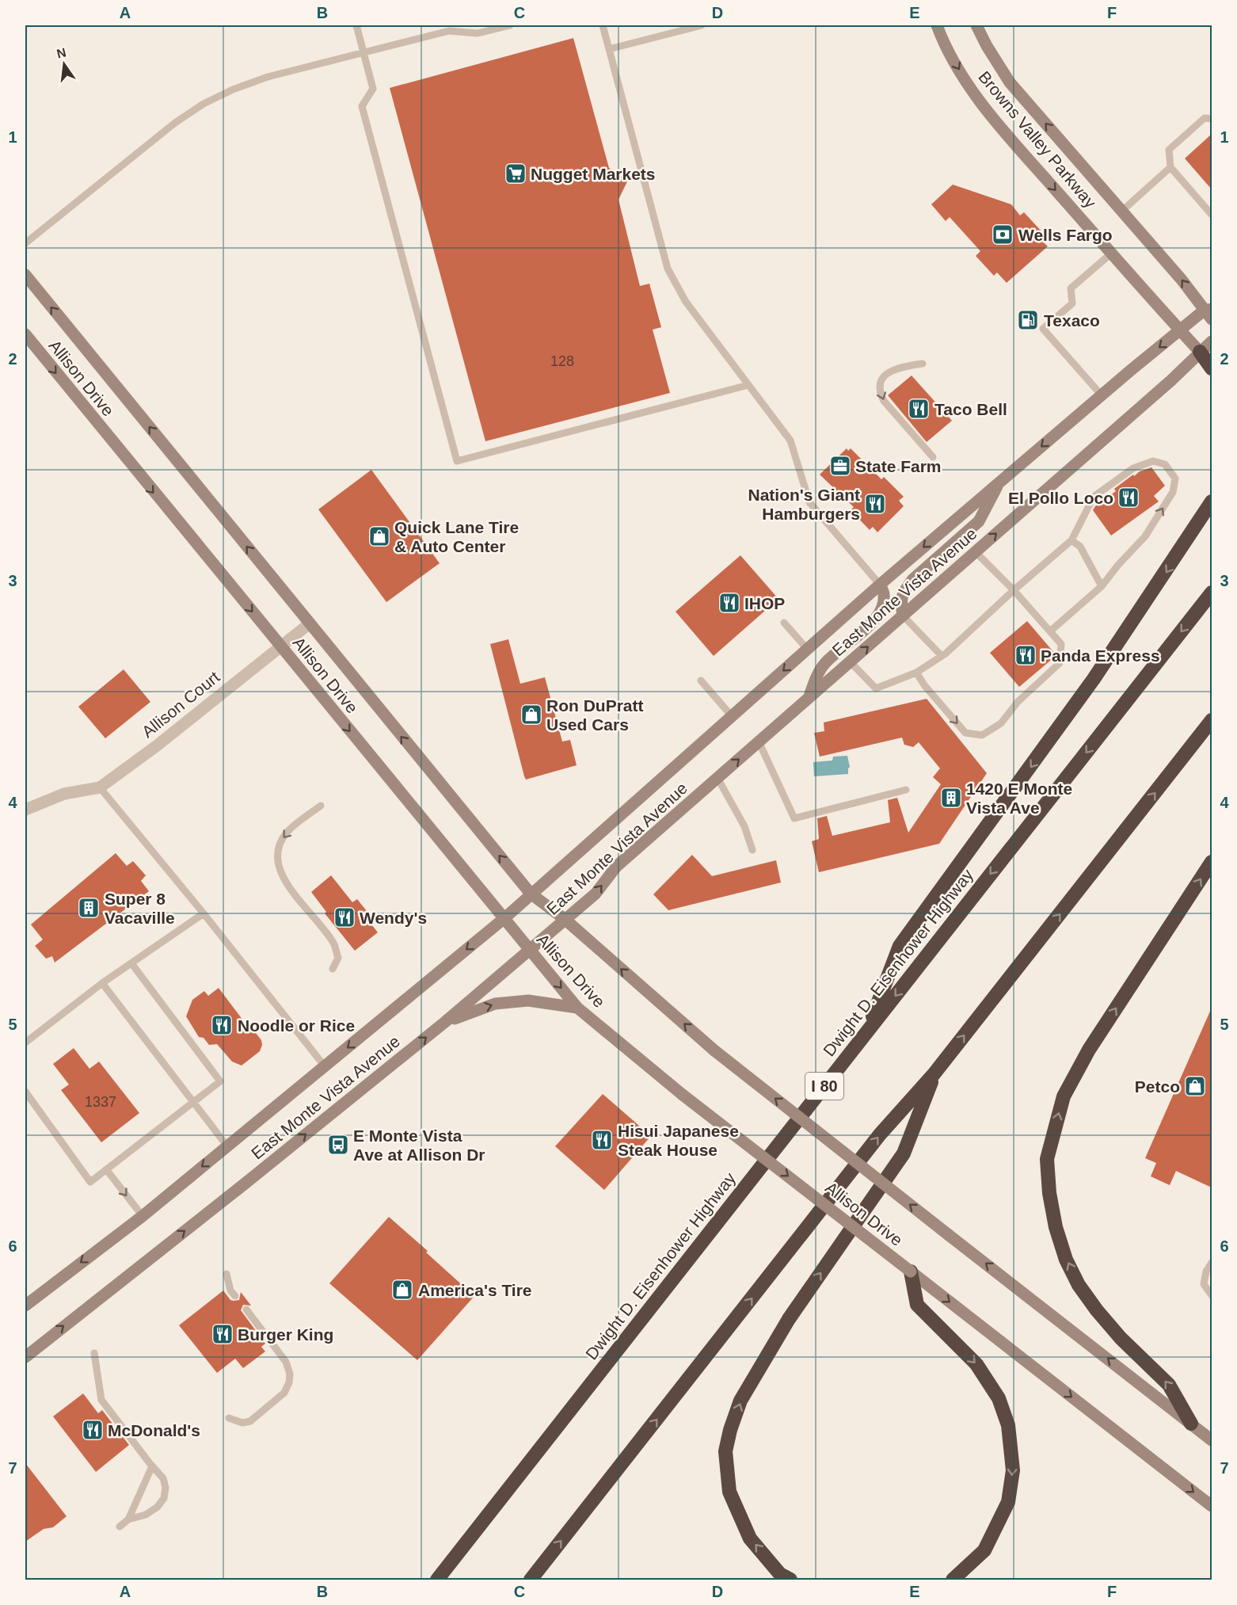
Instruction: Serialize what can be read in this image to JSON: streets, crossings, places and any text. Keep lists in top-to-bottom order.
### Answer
{
  "streets": {
    "highway": ["Dwight D. Eisenhower Highway", "I 80"],
    "main road": ["Browns Valley Parkway", "Allison Drive", "East Monte Vista Avenue"],
    "street": ["Allison Court"]
  },
  "crossings": [
    ["Browns Valley Parkway", "East Monte Vista Avenue"],
    ["Allison Drive", "East Monte Vista Avenue"],
    ["Allison Drive", "Allison Court"]
  ],
  "places": {
    "supermarket": ["Nugget Markets"],
    "bank": ["Wells Fargo"],
    "fuel station": ["Texaco"],
    "restaurant": [
      "Taco Bell",
      "El Pollo Loco",
      "Nation's Giant Hamburgers",
      "IHOP",
      "Panda Express",
      "Wendy's",
      "Noodle or Rice",
      "Hisui Japanese Steak House",
      "Burger King",
      "McDonald's"
    ],
    "office": ["State Farm"],
    "shop": [
      "Quick Lane Tire & Auto Center",
      "Ron DuPratt Used Cars",
      "Petco",
      "America's Tire"
    ],
    "building": ["1420 E Monte Vista Ave", "Super 8 Vacaville"],
    "bus stop": ["E Monte Vista Ave at Allison Dr"]
  },
  "house_numbers": ["128", "1337"],
  "north": "top",
  "grid": {
    "columns": [
      "A",
      "B",
      "C",
      "D",
      "E",
      "F"
    ],
    "rows": [
      "1",
      "2",
      "3",
      "4",
      "5",
      "6",
      "7"
    ]
  }
}
